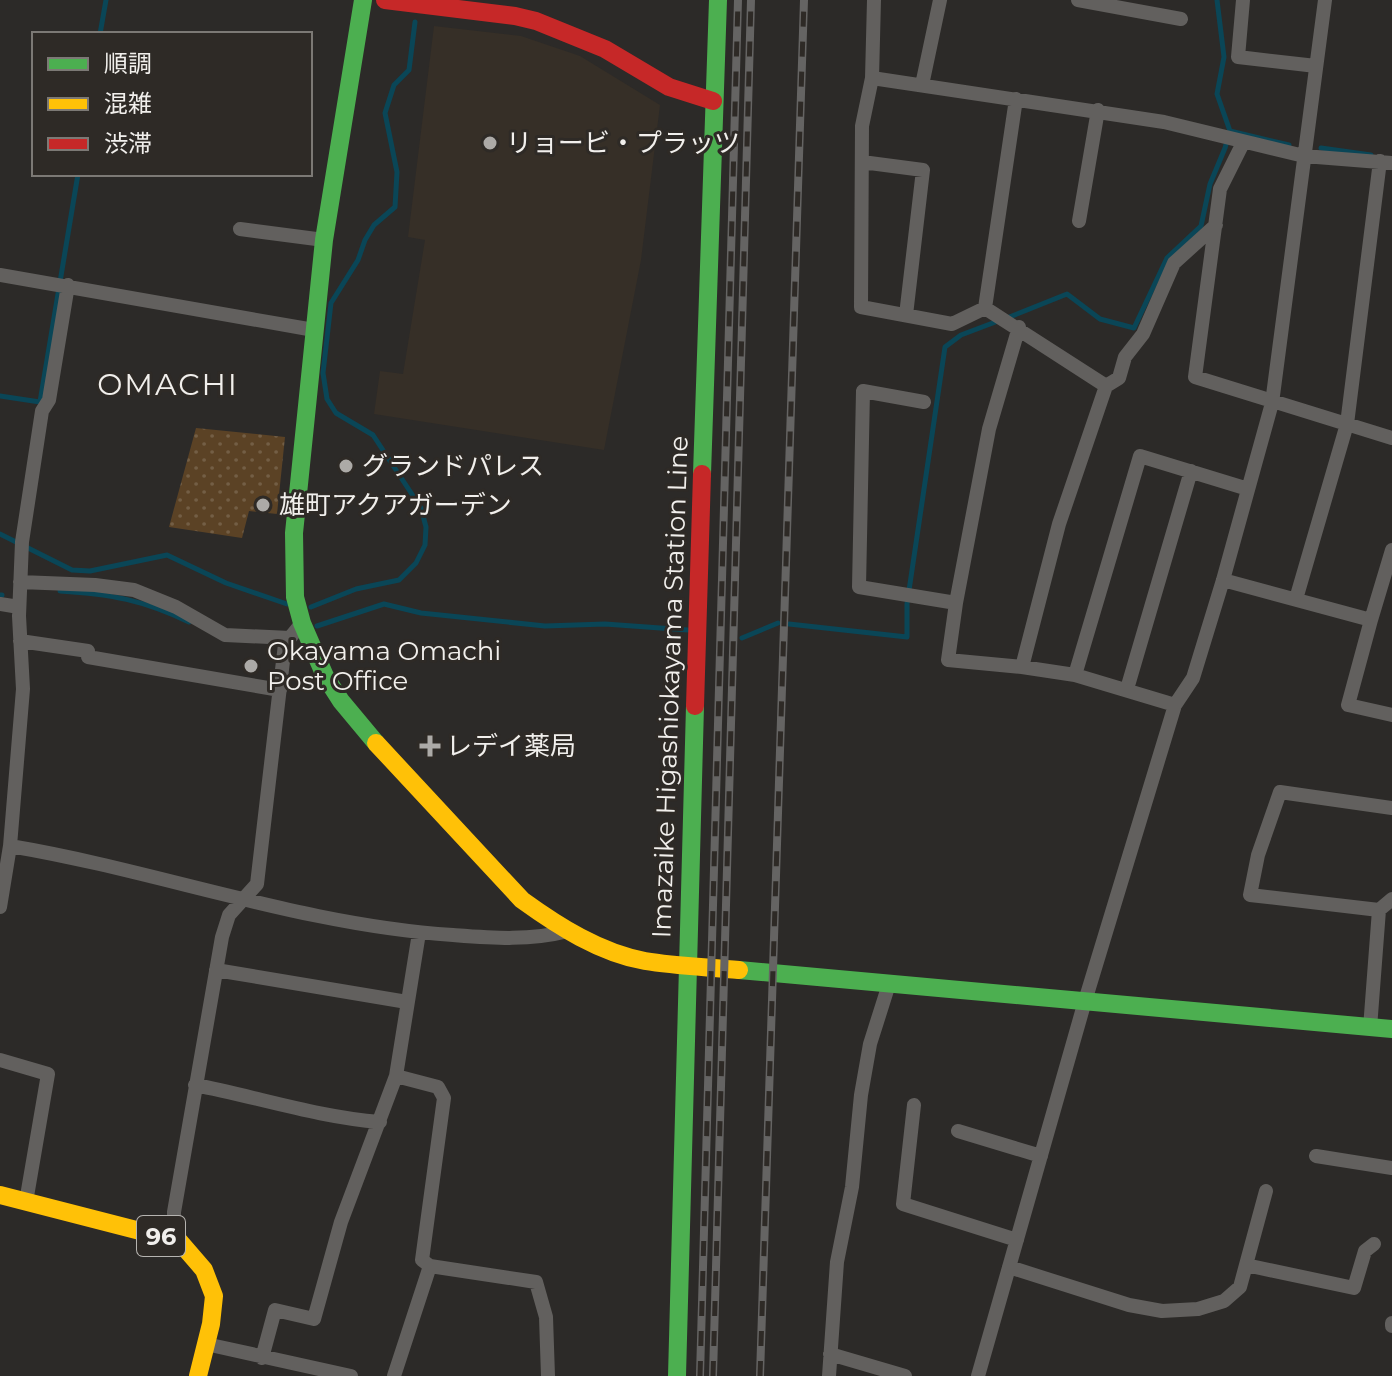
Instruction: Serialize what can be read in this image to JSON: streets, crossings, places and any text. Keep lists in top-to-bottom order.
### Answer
{
  "streets": {
    "street": ["Imazaike Higashiokayama Station Line", "96"]
  },
  "districts": ["OMACHI"],
  "places": {
    "other": [
      "リョービ・プラッツ",
      "グランドパレス",
      "雄町アクアガーデン",
      "Okayama Omachi Post Office"
    ],
    "health": ["レデイ薬局"]
  },
  "legend": ["順調", "混雑", "渋滞"]
}
